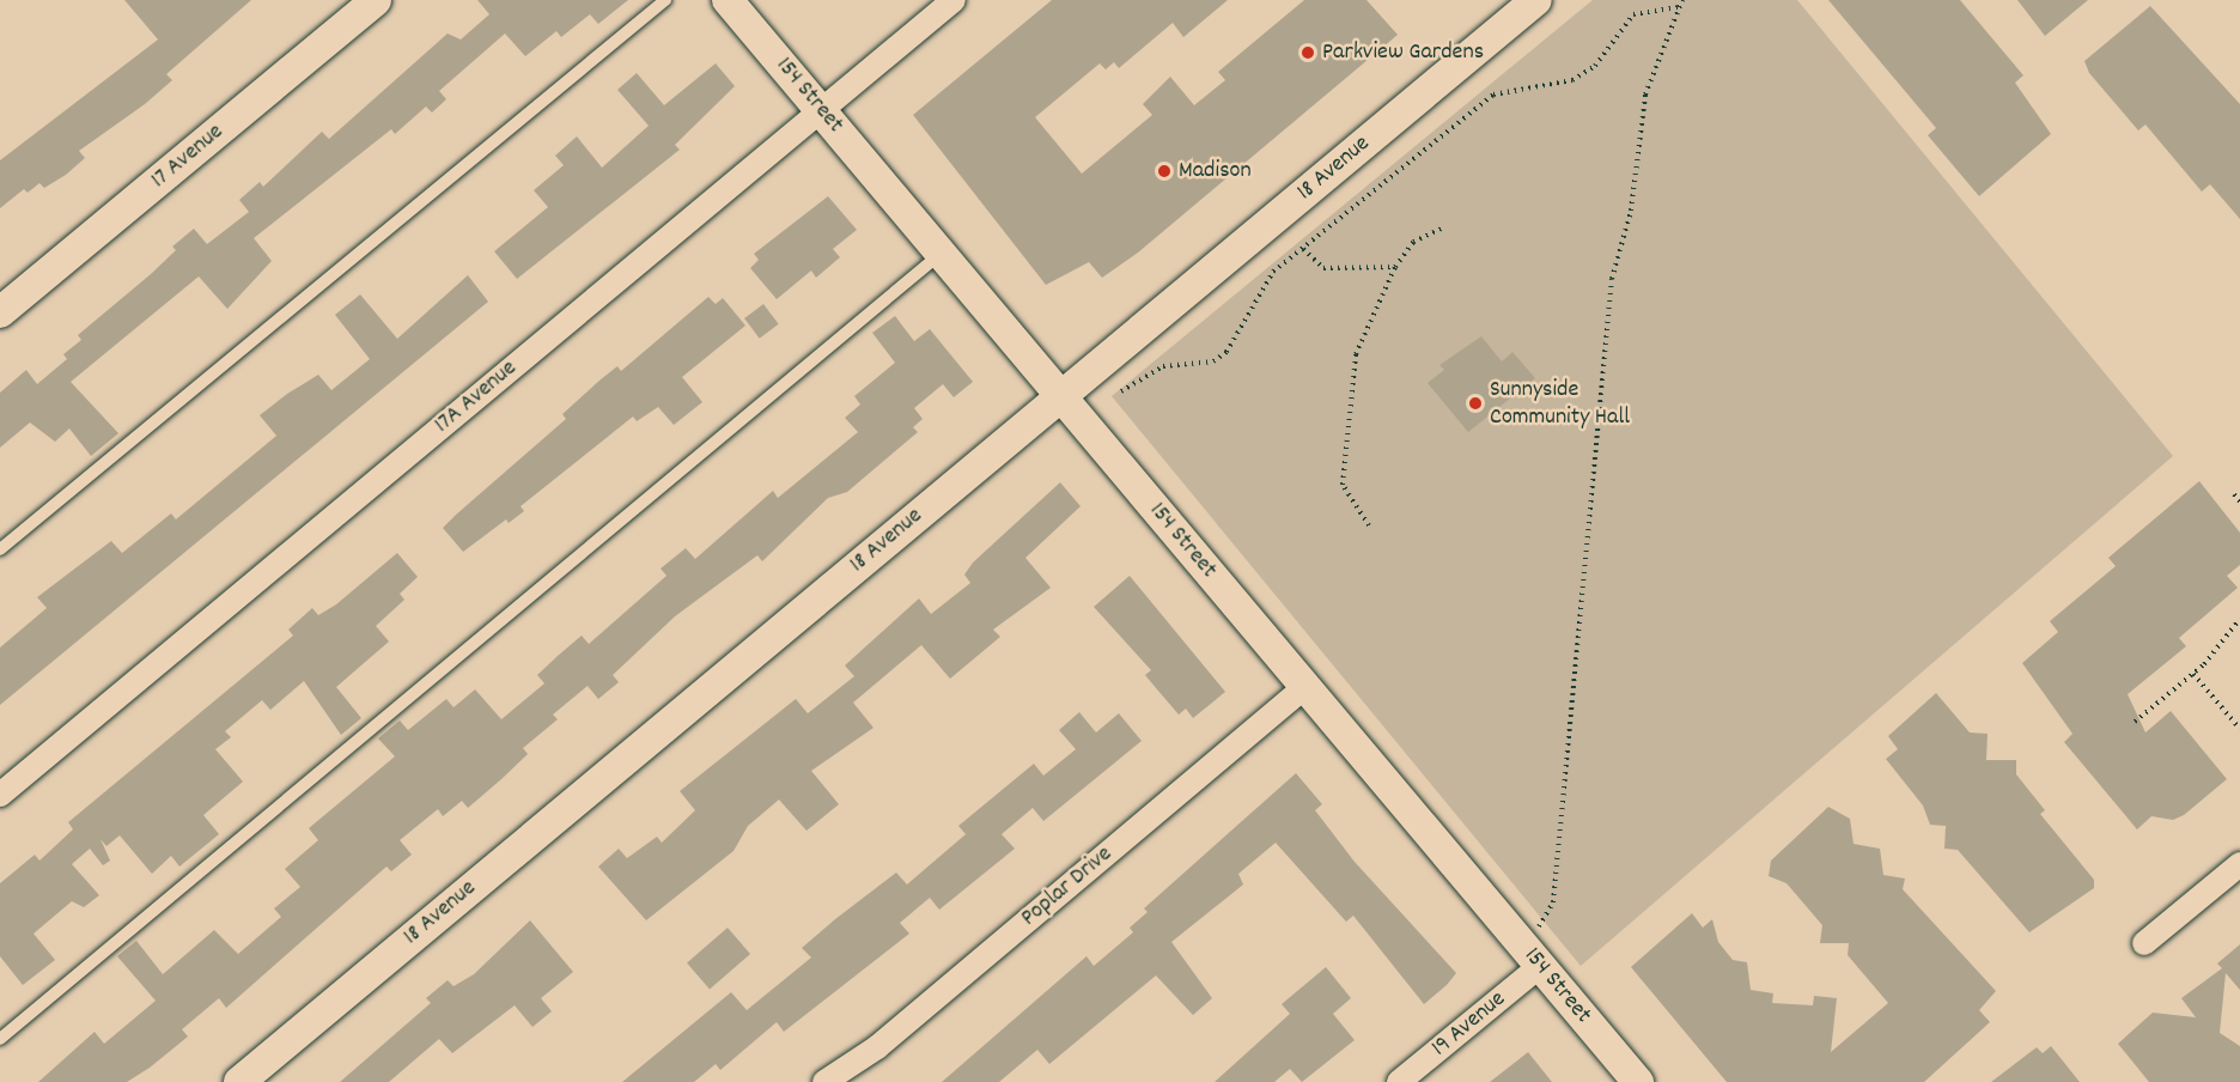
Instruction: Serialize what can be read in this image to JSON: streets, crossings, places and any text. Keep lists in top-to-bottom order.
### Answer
{
  "streets": {
    "street": [
      "154 Street",
      "17 Avenue",
      "18 Avenue",
      "17A Avenue",
      "Poplar Drive",
      "19 Avenue"
    ]
  },
  "crossings": [
    ["154 Street", "18 Avenue"],
    ["154 Street", "17A Avenue"],
    ["154 Street", "Poplar Drive"],
    ["154 Street", "19 Avenue"]
  ],
  "places": ["Parkview Gardens", "Madison", "Sunnyside Community Hall"]
}
